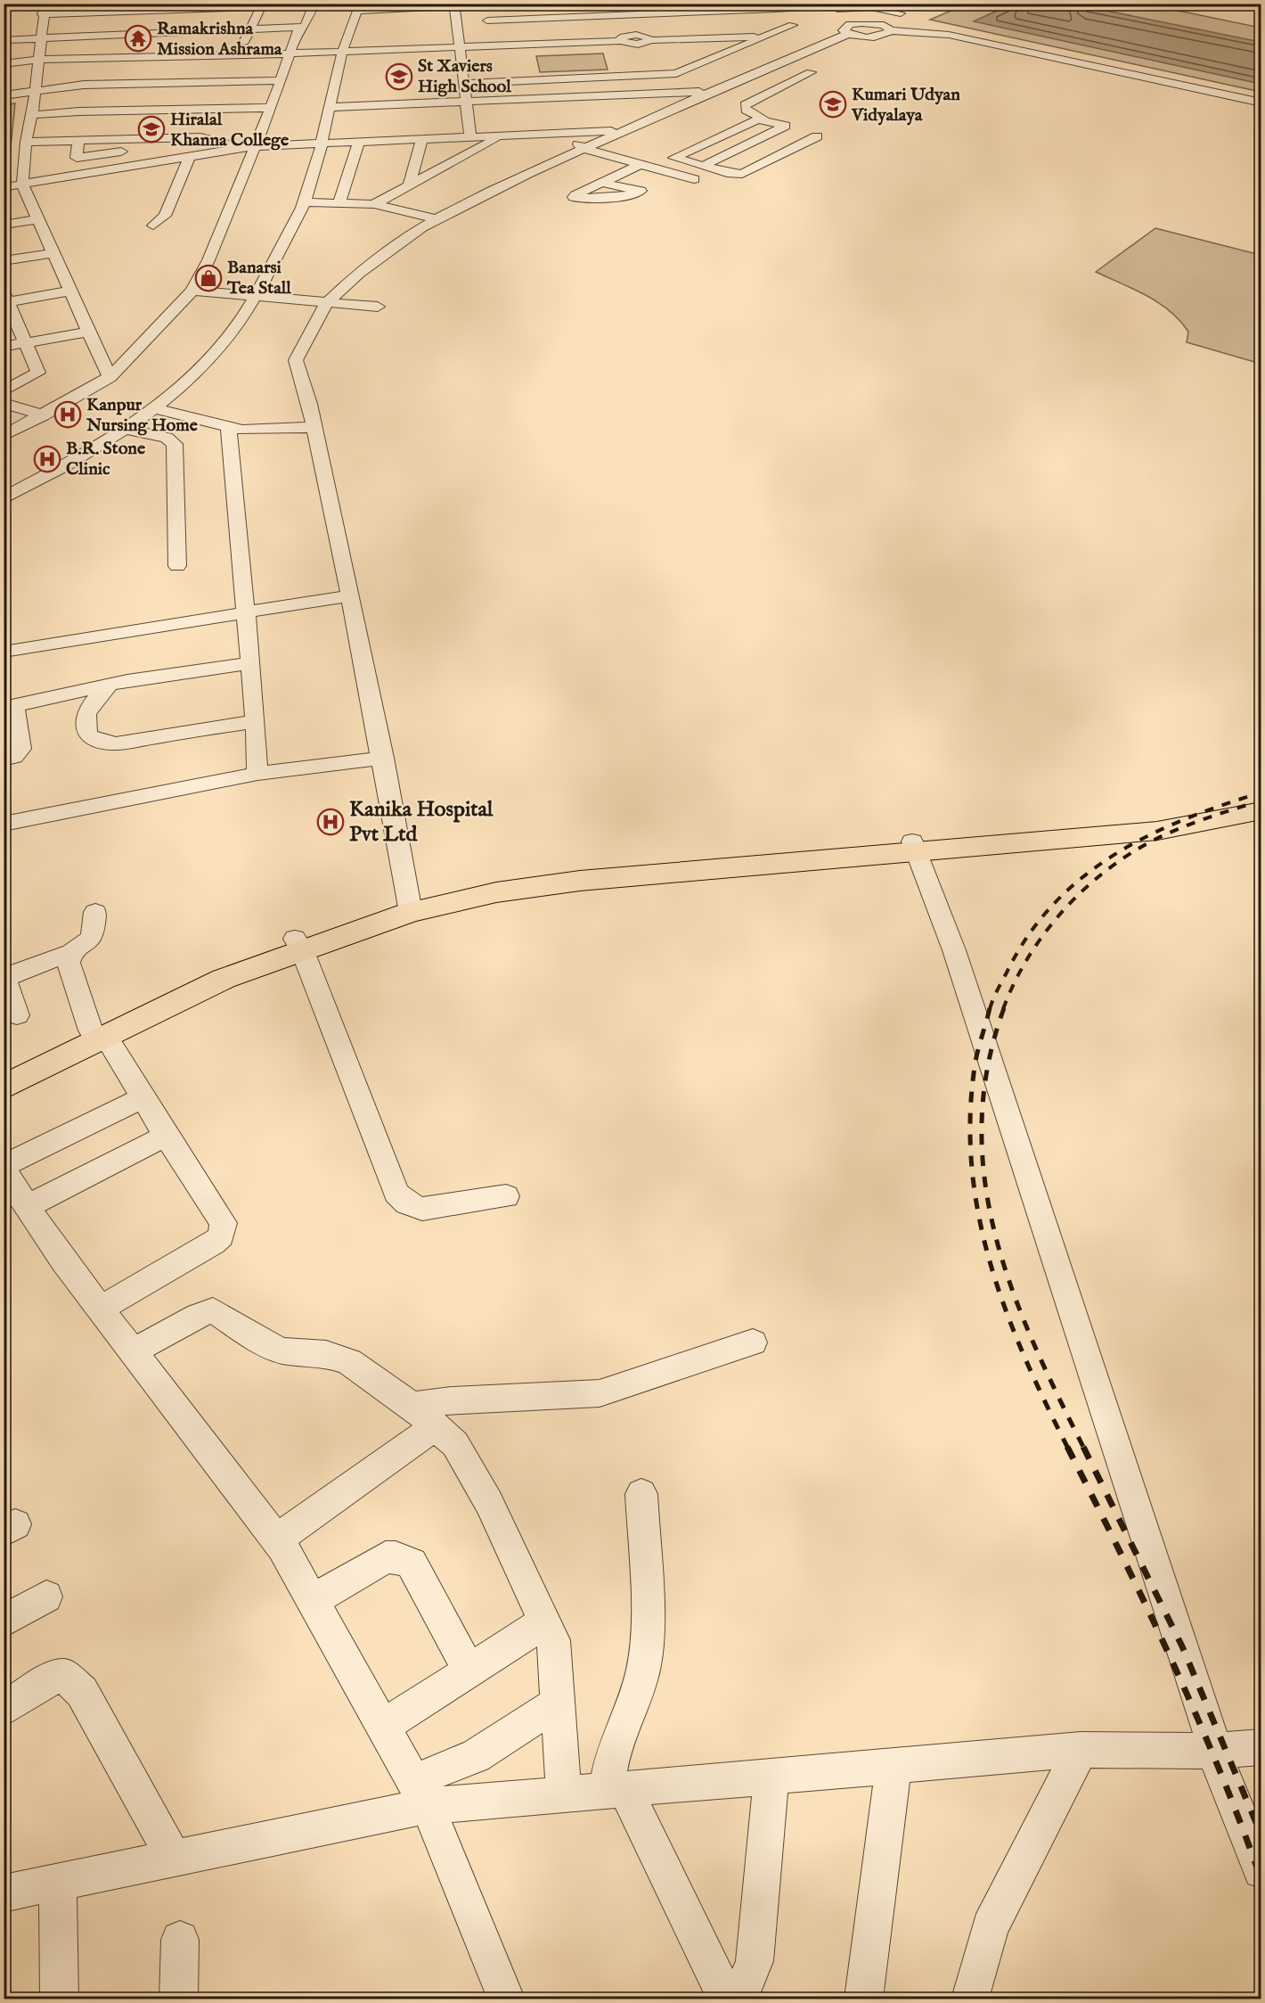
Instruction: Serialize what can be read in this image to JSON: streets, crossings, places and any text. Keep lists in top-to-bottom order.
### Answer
{
  "places": {
    "temple": ["Ramakrishna Mission Ashrama"],
    "school or university": ["St Xaviers High School", "Kumari Udyan Vidyalaya", "Hiralal Khanna College"],
    "shop": ["Banarsi Tea Stall"],
    "hospital": ["Kanpur Nursing Home", "B.R. Stone Clinic", "Kanika Hospital Pvt Ltd"]
  }
}
